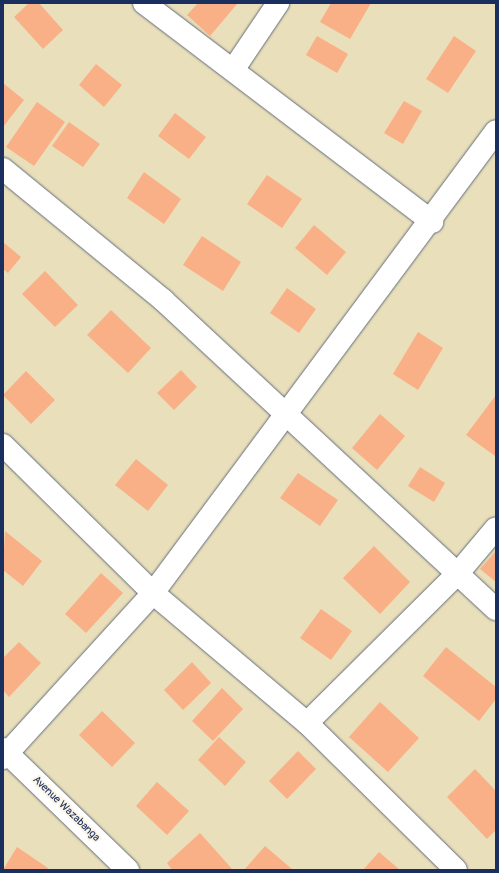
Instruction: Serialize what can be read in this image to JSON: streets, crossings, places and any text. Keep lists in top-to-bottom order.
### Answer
{
  "streets": {
    "street": ["Avenue Wazabanga"]
  }
}
